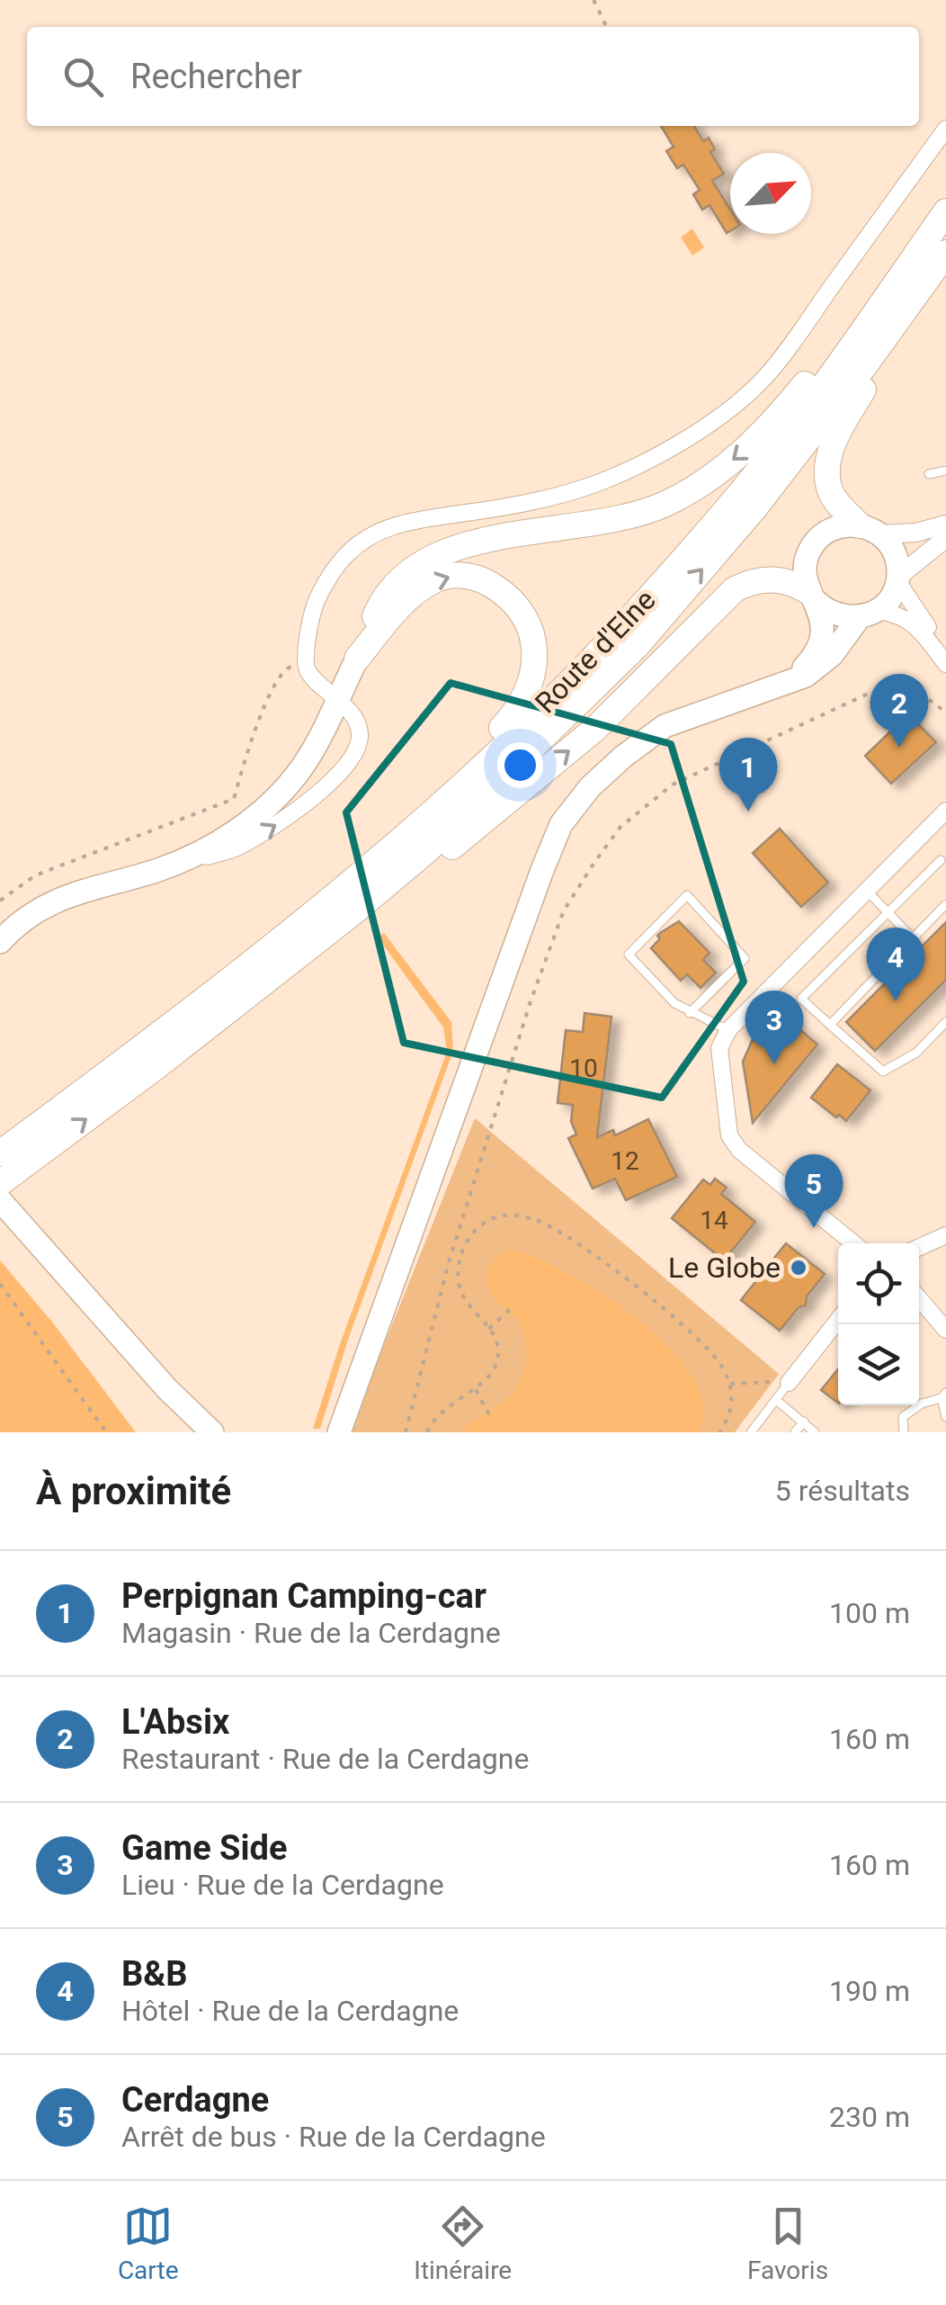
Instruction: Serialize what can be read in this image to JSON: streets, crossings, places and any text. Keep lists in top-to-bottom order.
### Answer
{
  "streets": {
    "highway": ["Route d'Elne"]
  },
  "places": ["Le Globe"],
  "house_numbers": ["10", "12", "14"],
  "north": "top right",
  "page": {
    "search": "Rechercher",
    "pins": [
      "2",
      "1",
      "4",
      "3",
      "5"
    ],
    "heading": ["À proximité", "5 résultats"],
    "list": [
      {
        "mark": "1",
        "name": "Perpignan Camping-car",
        "note": "Magasin · Rue de la Cerdagne",
        "value": "100 m"
      },
      {
        "mark": "2",
        "name": "L'Absix",
        "note": "Restaurant · Rue de la Cerdagne",
        "value": "160 m"
      },
      {
        "mark": "3",
        "name": "Game Side",
        "note": "Lieu · Rue de la Cerdagne",
        "value": "160 m"
      },
      {
        "mark": "4",
        "name": "B&B",
        "note": "Hôtel · Rue de la Cerdagne",
        "value": "190 m"
      },
      {
        "mark": "5",
        "name": "Cerdagne",
        "note": "Arrêt de bus · Rue de la Cerdagne",
        "value": "230 m"
      }
    ],
    "nav": ["Carte", "Itinéraire", "Favoris"]
  }
}
